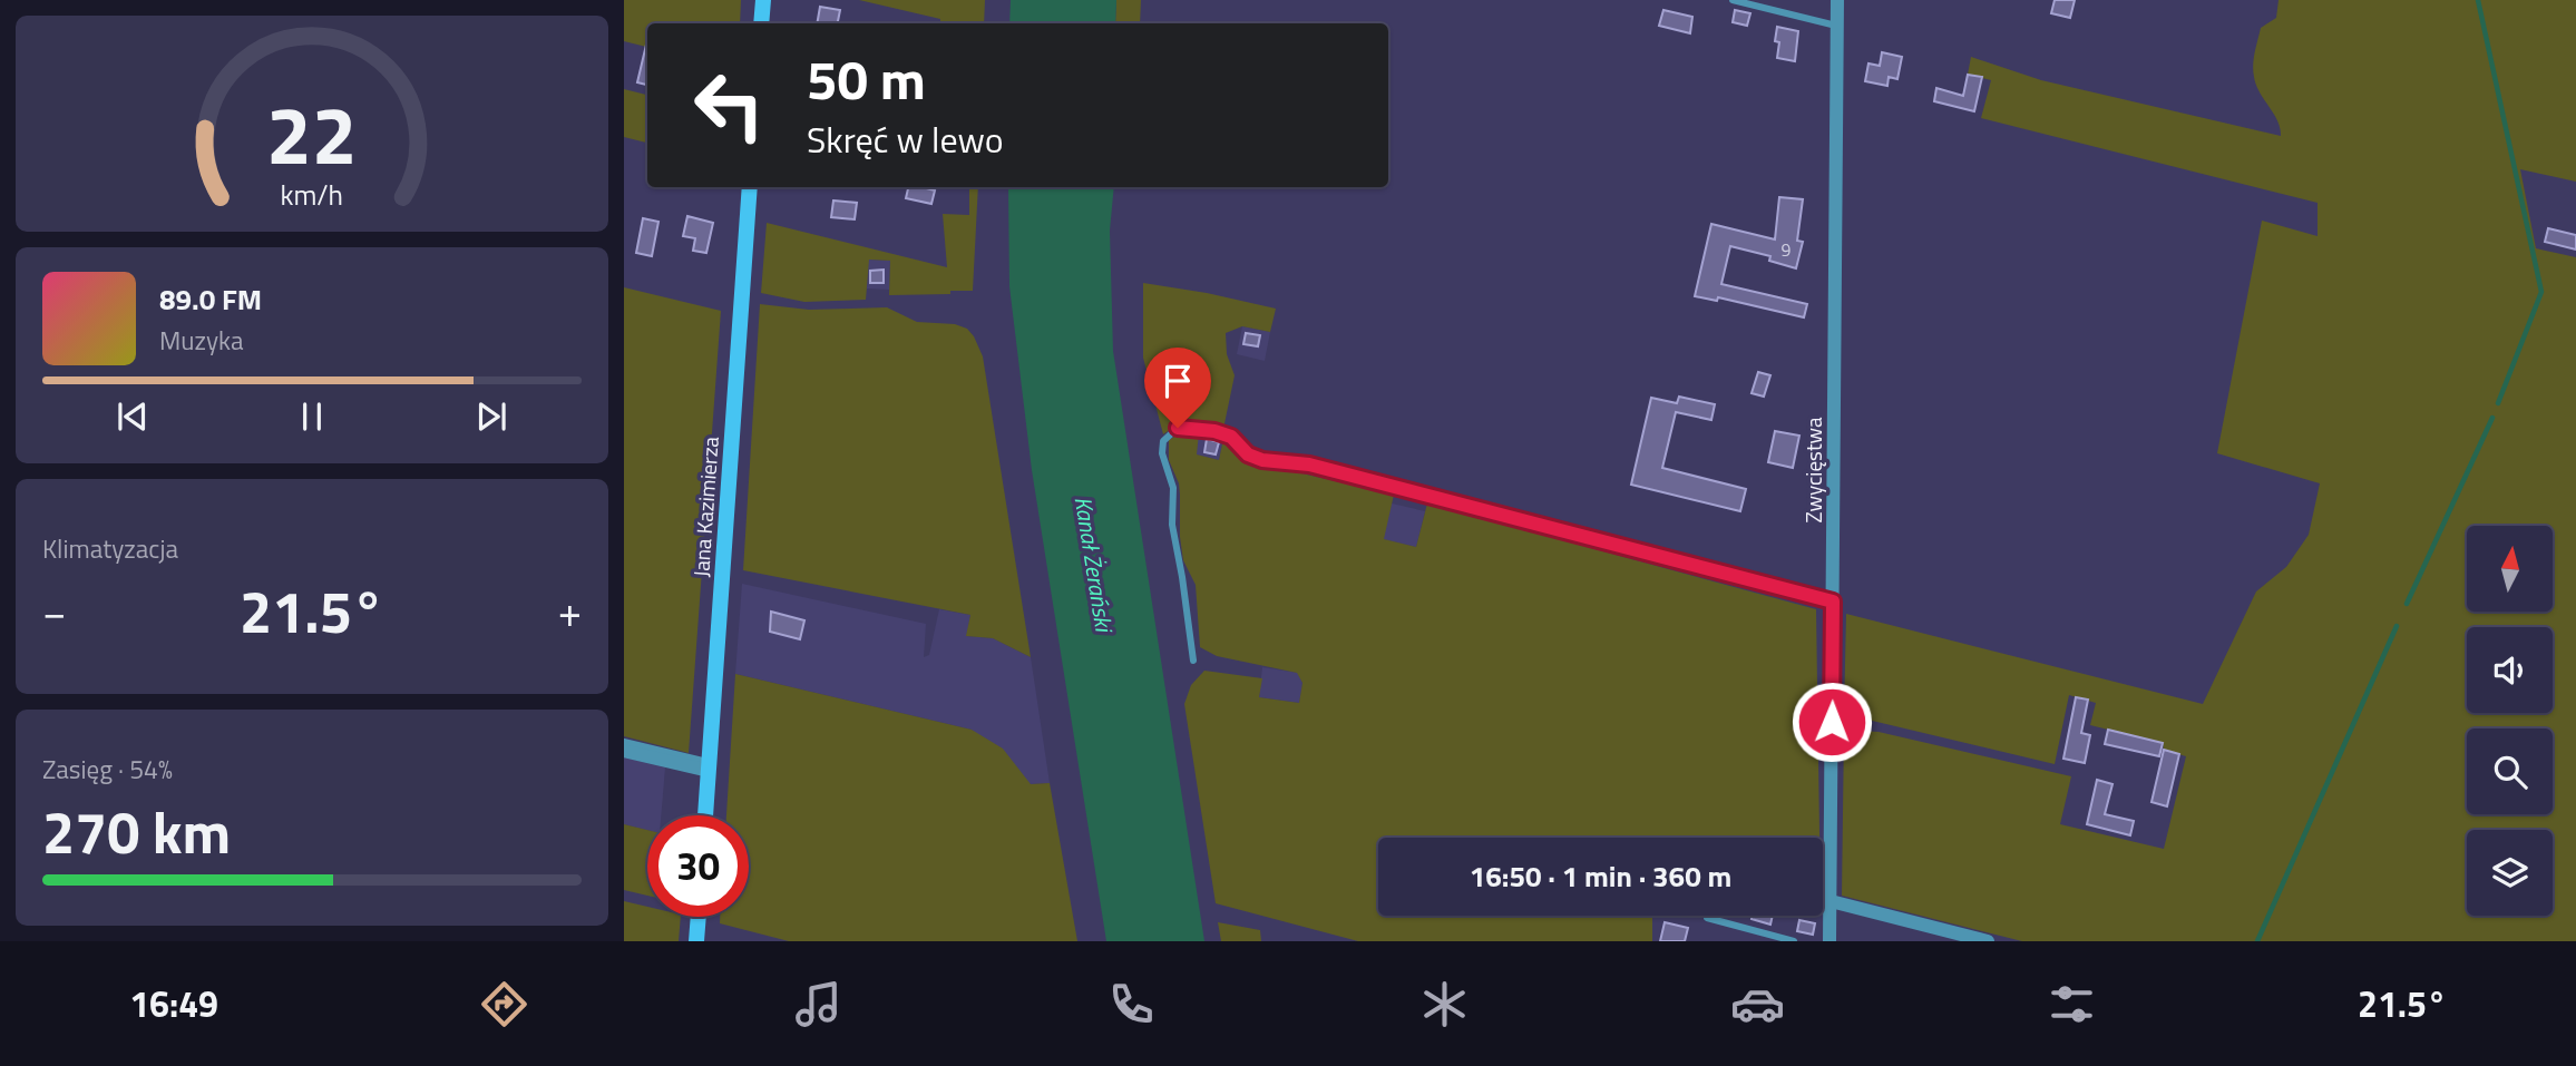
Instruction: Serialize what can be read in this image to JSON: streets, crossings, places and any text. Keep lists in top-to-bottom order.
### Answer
{
  "streets": {
    "main road": ["Jana Kazimierza"],
    "street": ["Zwycięstwa"]
  },
  "water": ["Kanał Żerański"],
  "house_numbers": ["9"],
  "north": "top",
  "page": {
    "turn": ["50 m", "Skręć w lewo"],
    "song": ["89.0 FM", "Muzyka"],
    "tile": [
      "Klimatyzacja",
      ["Zasięg · 54%", "270 km"]
    ],
    "heat": ["−", "21.5°", "+"],
    "limit": "30",
    "trip": "16:50 · 1 min · 360 m",
    "tabs": ["16:49", "21.5°"],
    "gauge": ["22", "km/h"]
  }
}
